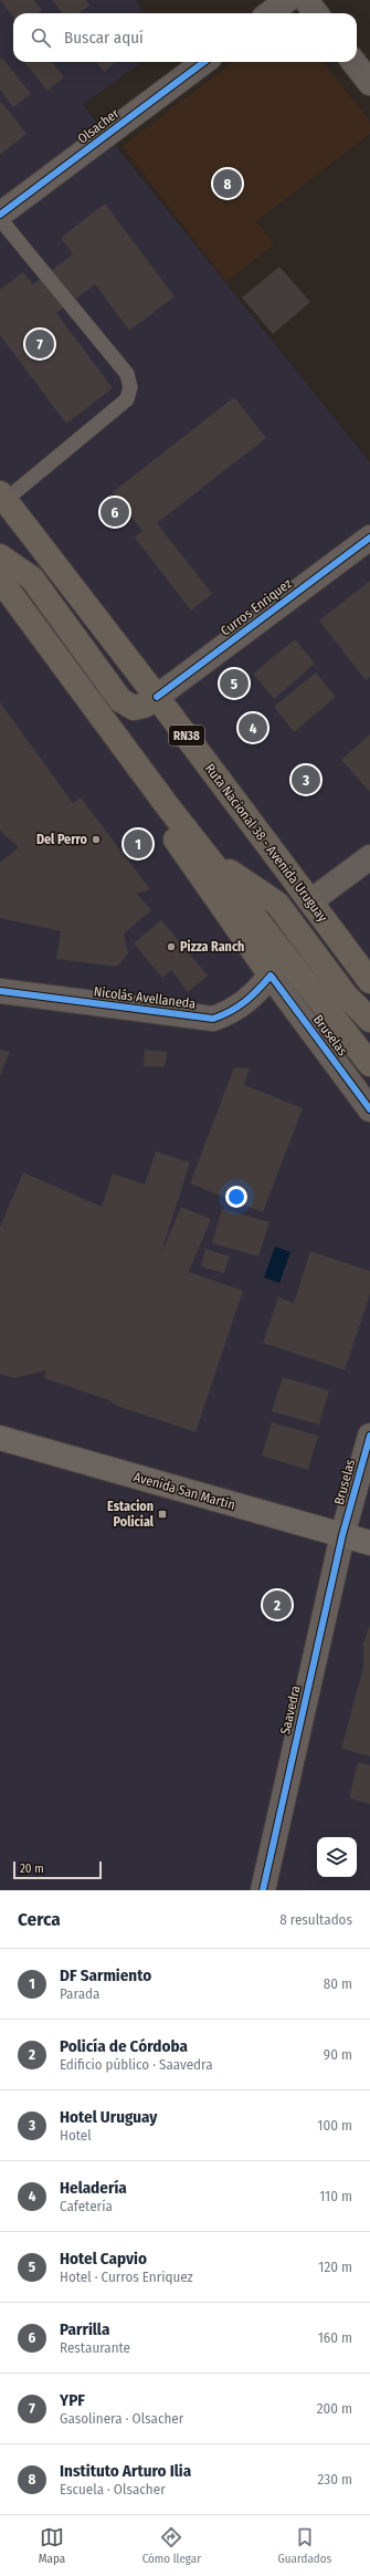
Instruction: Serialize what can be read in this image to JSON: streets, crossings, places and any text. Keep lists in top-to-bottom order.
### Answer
{
  "streets": {
    "main road": ["RN38", "Ruta Nacional 38 - Avenida Uruguay", "Avenida San Martín"],
    "street": [
      "Olsacher",
      "Curros Enriquez",
      "Nicolás Avellaneda",
      "Bruselas",
      "Saavedra"
    ]
  },
  "crossings": [
    ["Curros Enriquez", "Ruta Nacional 38 - Avenida Uruguay"],
    ["Nicolás Avellaneda", "Bruselas"],
    ["Bruselas", "Avenida San Martín"],
    ["Bruselas", "Saavedra"],
    ["Avenida San Martín", "Saavedra"]
  ],
  "places": {
    "other": ["Del Perro", "Pizza Ranch"],
    "transit": ["Estacion Policial"]
  },
  "scale_bar": "20 m",
  "page": {
    "search": "Buscar aquí",
    "pins": [
      "8",
      "7",
      "6",
      "5",
      "4",
      "3",
      "1",
      "2"
    ],
    "scale": "20 m",
    "heading": ["Cerca", "8 resultados"],
    "list": [
      {
        "mark": "1",
        "name": "DF Sarmiento",
        "note": "Parada",
        "value": "80 m"
      },
      {
        "mark": "2",
        "name": "Policía de Córdoba",
        "note": "Edificio público · Saavedra",
        "value": "90 m"
      },
      {
        "mark": "3",
        "name": "Hotel Uruguay",
        "note": "Hotel",
        "value": "100 m"
      },
      {
        "mark": "4",
        "name": "Heladería",
        "note": "Cafetería",
        "value": "110 m"
      },
      {
        "mark": "5",
        "name": "Hotel Capvio",
        "note": "Hotel · Curros Enriquez",
        "value": "120 m"
      },
      {
        "mark": "6",
        "name": "Parrilla",
        "note": "Restaurante",
        "value": "160 m"
      },
      {
        "mark": "7",
        "name": "YPF",
        "note": "Gasolinera · Olsacher",
        "value": "200 m"
      },
      {
        "mark": "8",
        "name": "Instituto Arturo Ilia",
        "note": "Escuela · Olsacher",
        "value": "230 m"
      }
    ],
    "nav": ["Mapa", "Cómo llegar", "Guardados"]
  }
}
